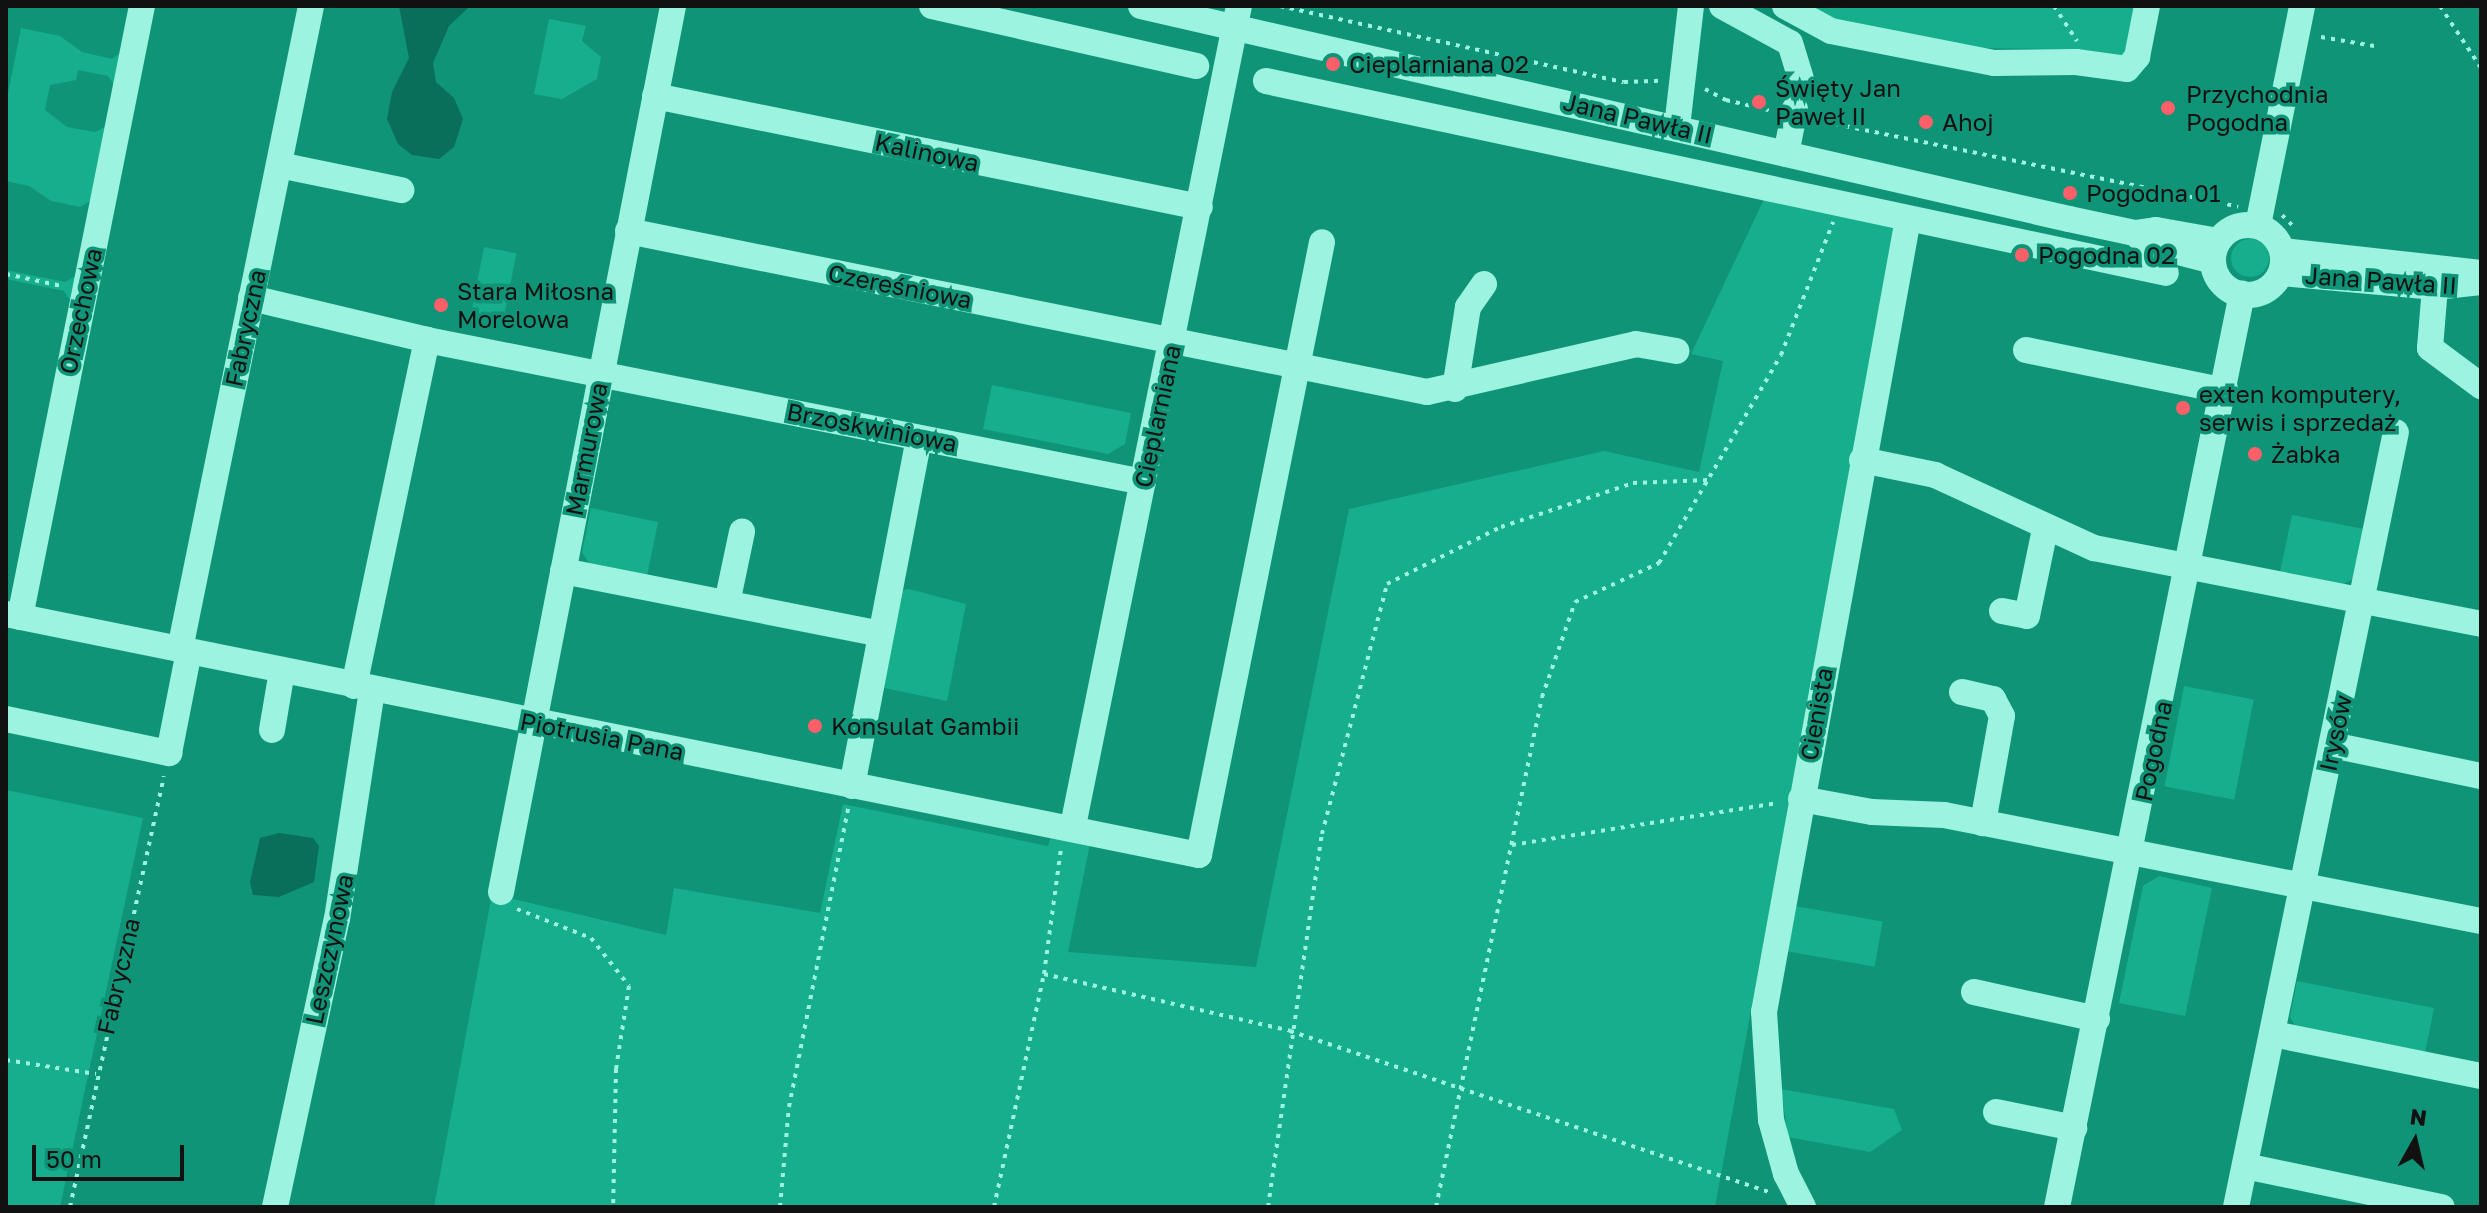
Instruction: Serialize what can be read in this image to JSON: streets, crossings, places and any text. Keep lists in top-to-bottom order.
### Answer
{
  "streets": {
    "street": [
      "Jana Pawła II",
      "Kalinowa",
      "Czereśniowa",
      "Orzechowa",
      "Fabryczna",
      "Cieplarniana",
      "Brzoskwiniowa",
      "Marmurowa",
      "Cienista",
      "Irysów",
      "Piotrusia Pana",
      "Pogodna",
      "Leszczynowa"
    ]
  },
  "crossings": [
    ["Jana Pawła II", "Cieplarniana"],
    ["Jana Pawła II", "Pogodna"],
    ["Kalinowa", "Cieplarniana"],
    ["Kalinowa", "Marmurowa"],
    ["Czereśniowa", "Cieplarniana"],
    ["Czereśniowa", "Marmurowa"],
    ["Czereśniowa", "Piotrusia Pana"],
    ["Orzechowa", "Piotrusia Pana"],
    ["Fabryczna", "Brzoskwiniowa"],
    ["Fabryczna", "Piotrusia Pana"],
    ["Cieplarniana", "Brzoskwiniowa"],
    ["Cieplarniana", "Piotrusia Pana"],
    ["Brzoskwiniowa", "Marmurowa"],
    ["Brzoskwiniowa", "Leszczynowa"],
    ["Marmurowa", "Piotrusia Pana"],
    ["Piotrusia Pana", "Leszczynowa"]
  ],
  "places": [
    "Cieplarniana 02",
    "Święty Jan Paweł II",
    "Przychodnia Pogodna",
    "Ahoj",
    "Pogodna 01",
    "Pogodna 02",
    "Stara Miłosna Morelowa",
    "exten komputery, serwis i sprzedaż",
    "Żabka",
    "Konsulat Gambii"
  ],
  "scale_bar": "50 m",
  "north": "top"
}
